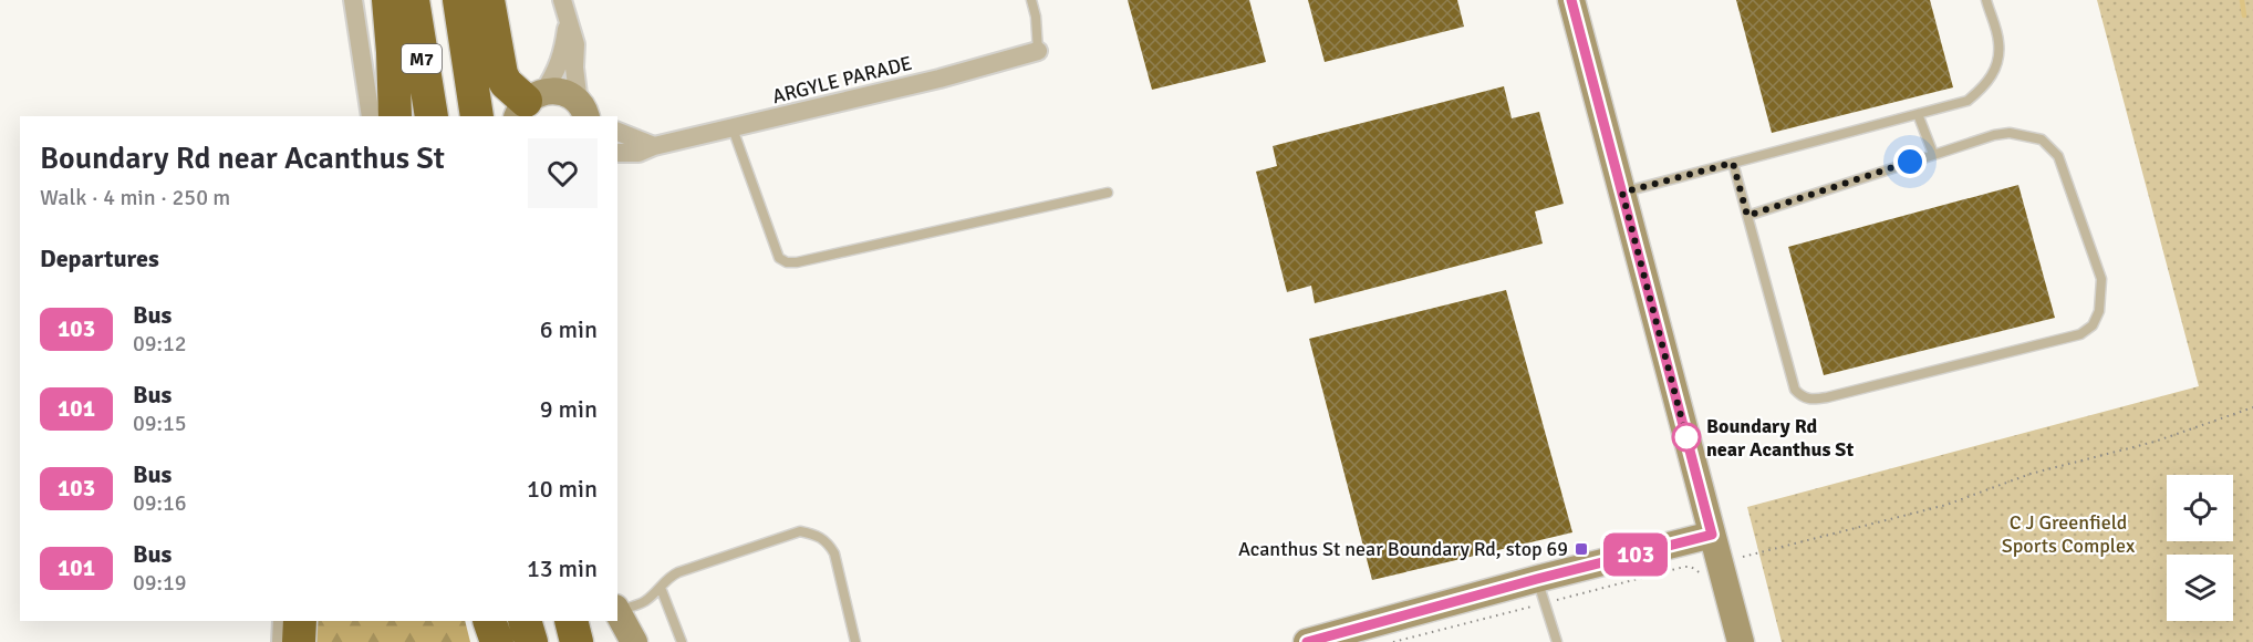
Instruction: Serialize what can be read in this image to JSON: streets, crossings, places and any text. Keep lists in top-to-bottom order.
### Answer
{
  "streets": {
    "highway": ["M7"],
    "street": ["ARGYLE PARADE"]
  },
  "parks": ["C J Greenfield Sports Complex"],
  "places": {
    "other": ["Boundary Rd near Acanthus St"],
    "transit": ["Acanthus St near Boundary Rd, stop 69"]
  },
  "lines": ["bus line 103"],
  "page": {
    "on_map": "103",
    "heading": [
      ["Boundary Rd near Acanthus St", "Walk · 4 min · 250 m"],
      "Departures"
    ],
    "list": [
      {
        "mark": "103",
        "name": "Bus",
        "note": "09:12",
        "value": "6 min"
      },
      {
        "mark": "101",
        "name": "Bus",
        "note": "09:15",
        "value": "9 min"
      },
      {
        "mark": "103",
        "name": "Bus",
        "note": "09:16",
        "value": "10 min"
      },
      {
        "mark": "101",
        "name": "Bus",
        "note": "09:19",
        "value": "13 min"
      }
    ]
  }
}
